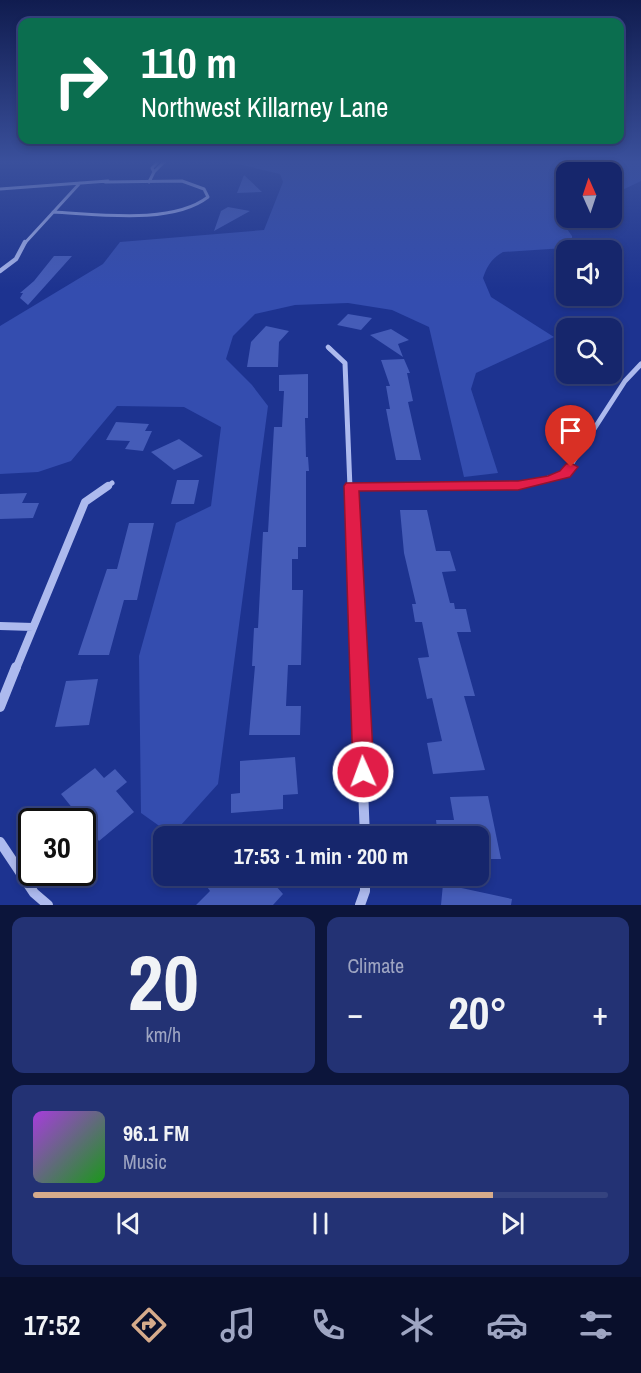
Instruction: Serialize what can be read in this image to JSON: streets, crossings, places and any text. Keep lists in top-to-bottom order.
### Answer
{
  "north": "top",
  "page": {
    "turn": ["110 m", "Northwest Killarney Lane"],
    "limit": "30",
    "trip": "17:53 · 1 min · 200 m",
    "tile": [
      ["20", "km/h"],
      "Climate"
    ],
    "heat": ["−", "20°", "+"],
    "song": ["96.1 FM", "Music"],
    "tabs": "17:52"
  }
}
